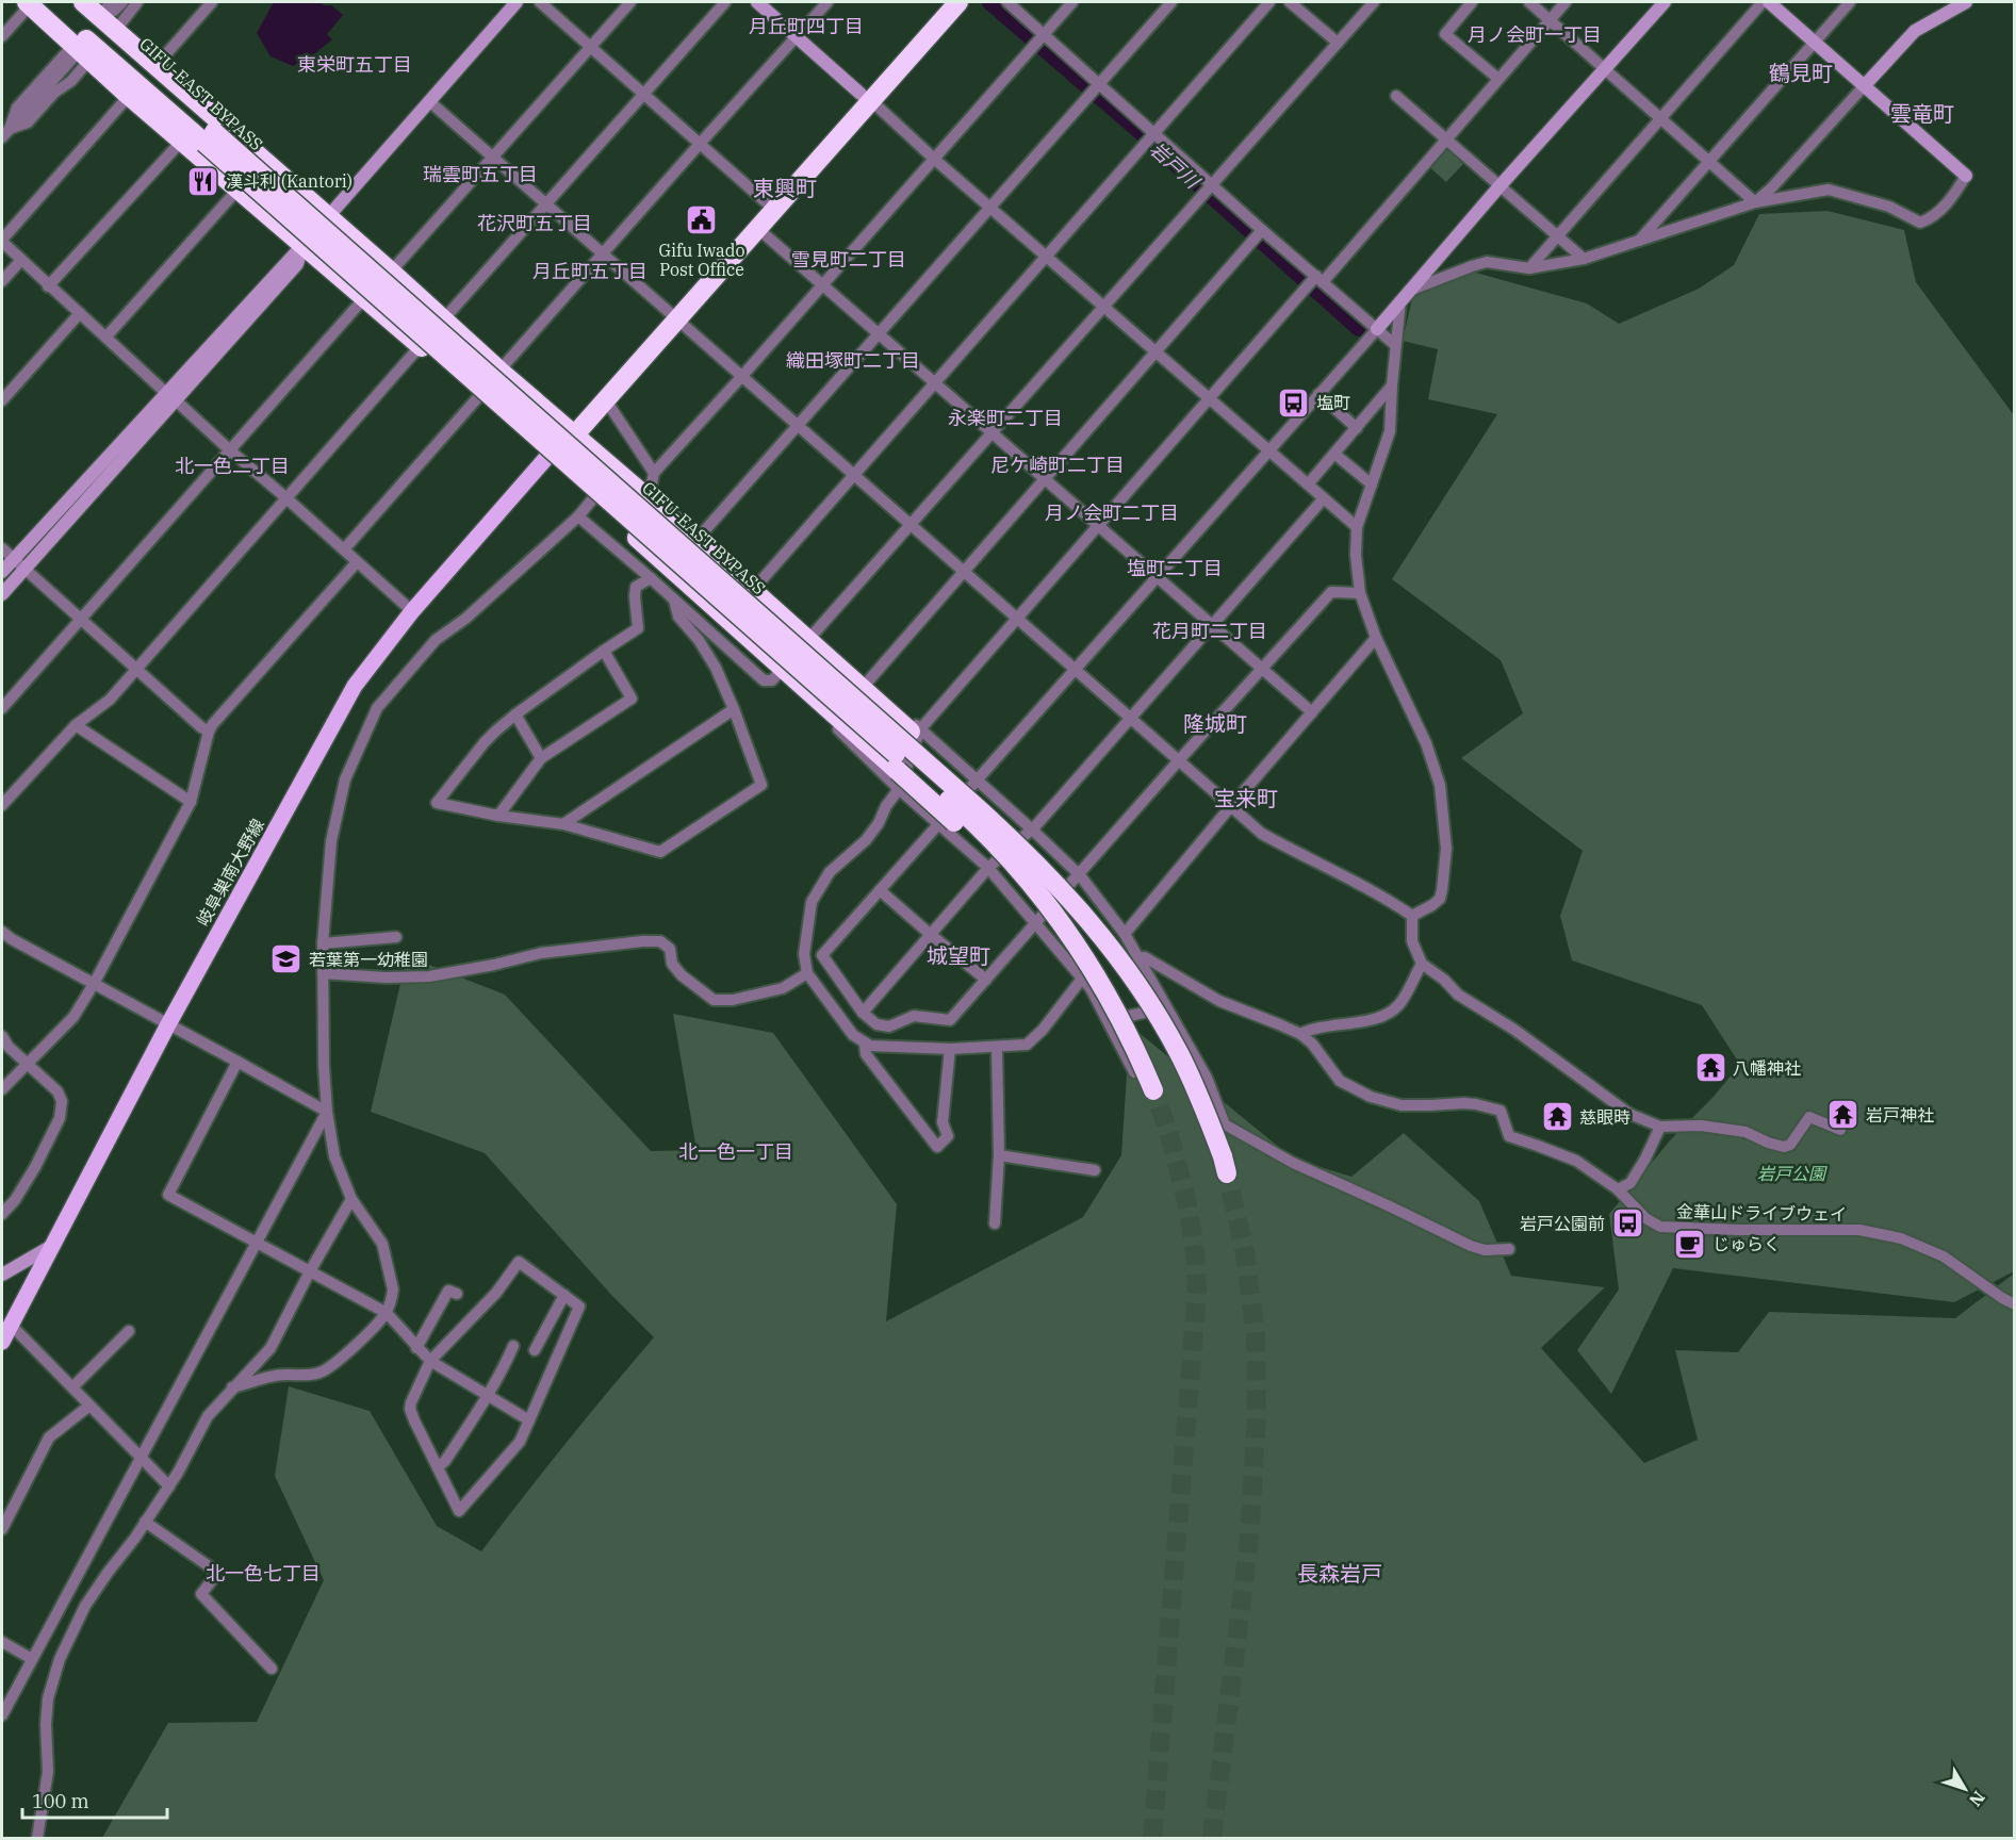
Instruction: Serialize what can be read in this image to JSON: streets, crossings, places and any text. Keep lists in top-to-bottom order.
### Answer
{
  "streets": {
    "highway": ["GIFU-EAST BYPASS"],
    "main road": ["岐阜巣南大野線"],
    "street": ["金華山ドライブウェイ"]
  },
  "districts": [
    "月丘町四丁目",
    "月ノ会町一丁目",
    "東栄町五丁目",
    "鶴見町",
    "雲竜町",
    "瑞雲町五丁目",
    "東興町",
    "花沢町五丁目",
    "雪見町二丁目",
    "月丘町五丁目",
    "織田塚町二丁目",
    "永楽町二丁目",
    "尼ケ崎町二丁目",
    "北一色二丁目",
    "月ノ会町二丁目",
    "塩町二丁目",
    "花月町二丁目",
    "隆城町",
    "宝来町",
    "城望町",
    "北一色一丁目",
    "北一色七丁目",
    "長森岩戸"
  ],
  "water": ["岩戸川"],
  "parks": ["岩戸公園"],
  "places": {
    "restaurant": ["漢斗利 (Kantori)"],
    "public building": ["Gifu Iwado Post Office"],
    "bus stop": ["塩町", "岩戸公園前"],
    "school or university": ["若葉第一幼稚園"],
    "temple": ["八幡神社", "岩戸神社", "慈眼時"],
    "cafe": ["じゅらく"]
  },
  "scale_bar": "100 m",
  "north": "bottom right"
}
